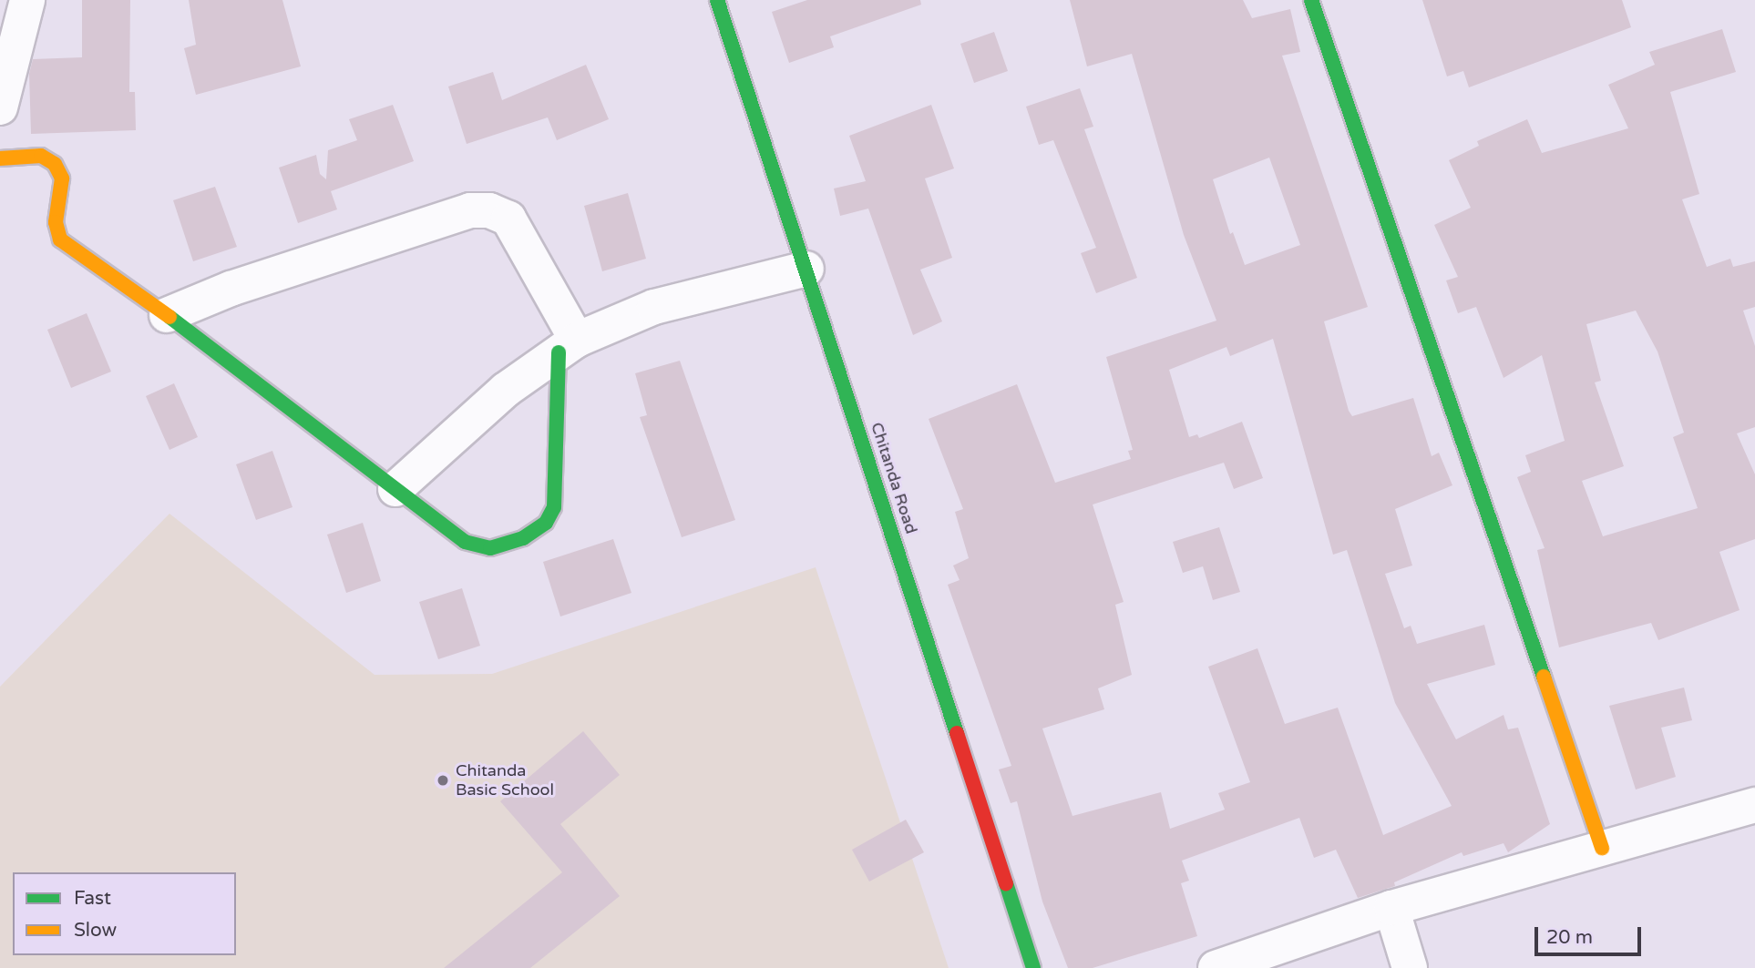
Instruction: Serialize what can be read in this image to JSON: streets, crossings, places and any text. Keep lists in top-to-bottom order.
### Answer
{
  "streets": {
    "street": ["Chitanda Road"]
  },
  "places": ["Chitanda Basic School"],
  "legend": ["Fast", "Slow"],
  "scale_bar": "20 m"
}
